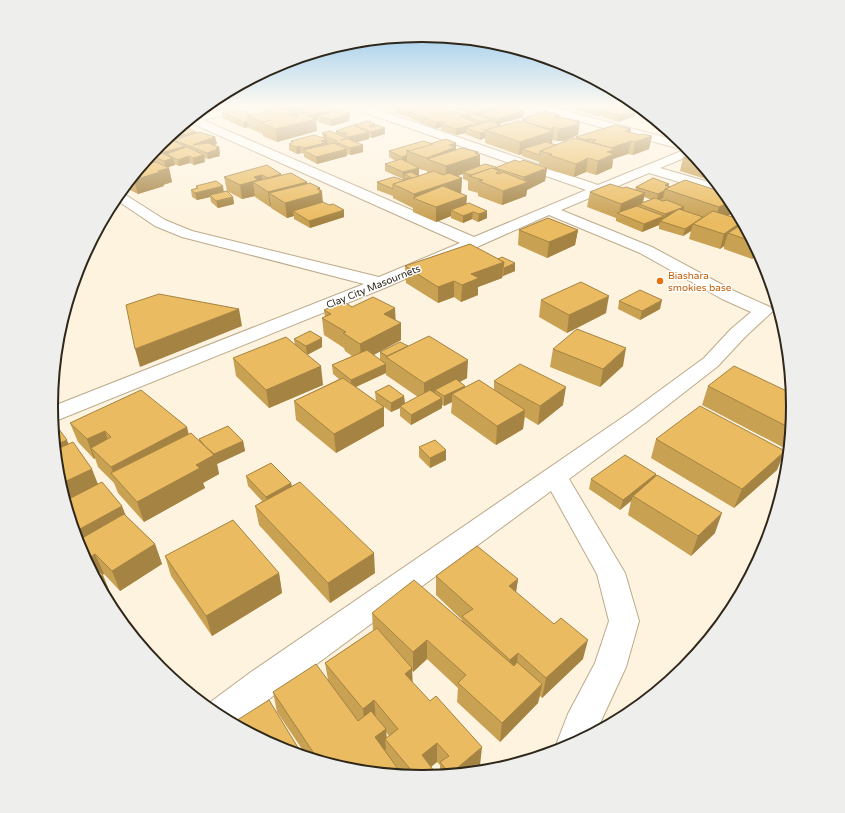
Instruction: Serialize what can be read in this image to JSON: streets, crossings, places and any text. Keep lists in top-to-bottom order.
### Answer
{
  "streets": {
    "street": ["Clay City Masournets"]
  },
  "places": ["Biashara smokies base"]
}
